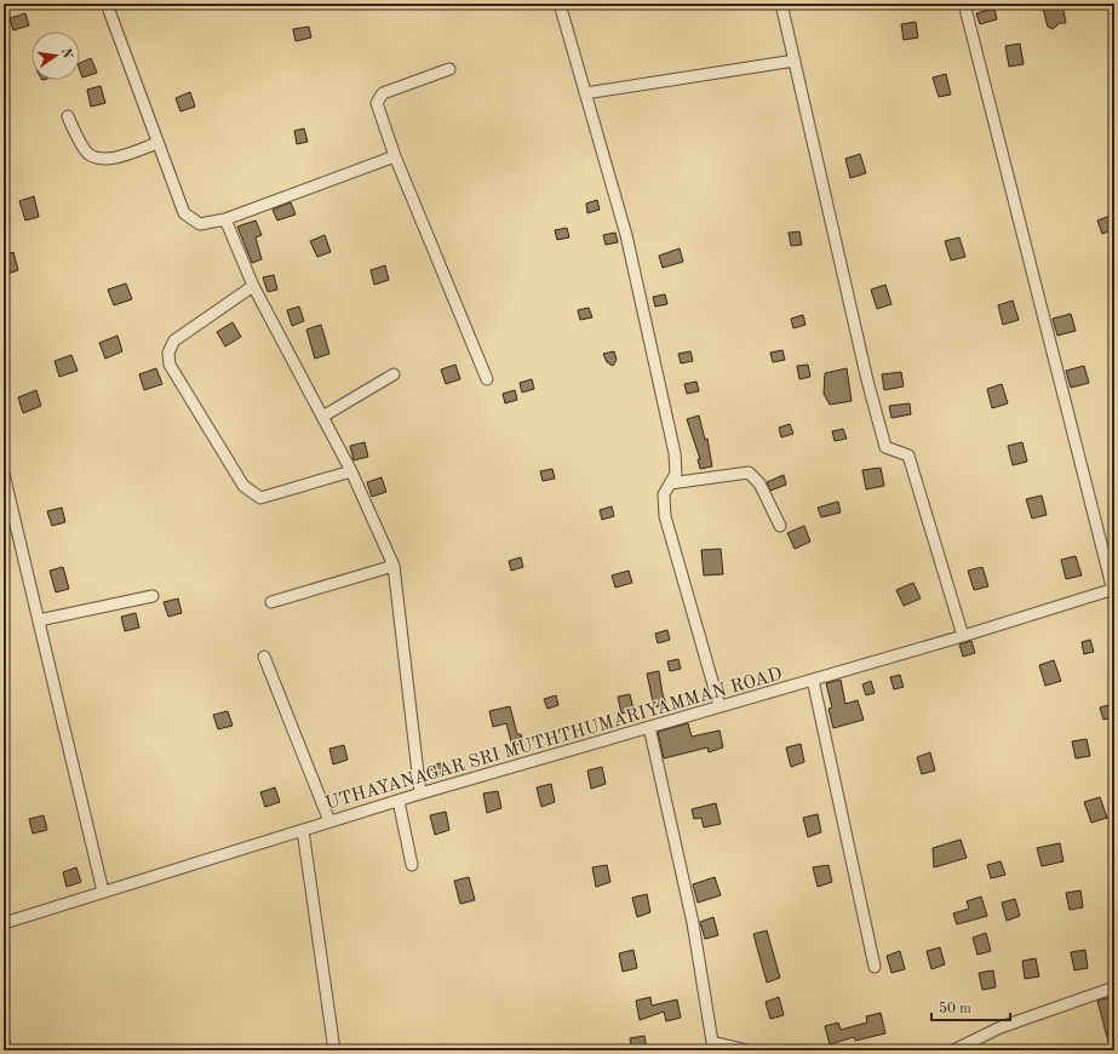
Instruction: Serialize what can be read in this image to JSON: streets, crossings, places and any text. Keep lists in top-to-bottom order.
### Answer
{
  "streets": {
    "street": ["UTHAYANAGAR SRI MUTHTHUMARIYAMMAN ROAD"]
  },
  "scale_bar": "50 m",
  "north": "right"
}
